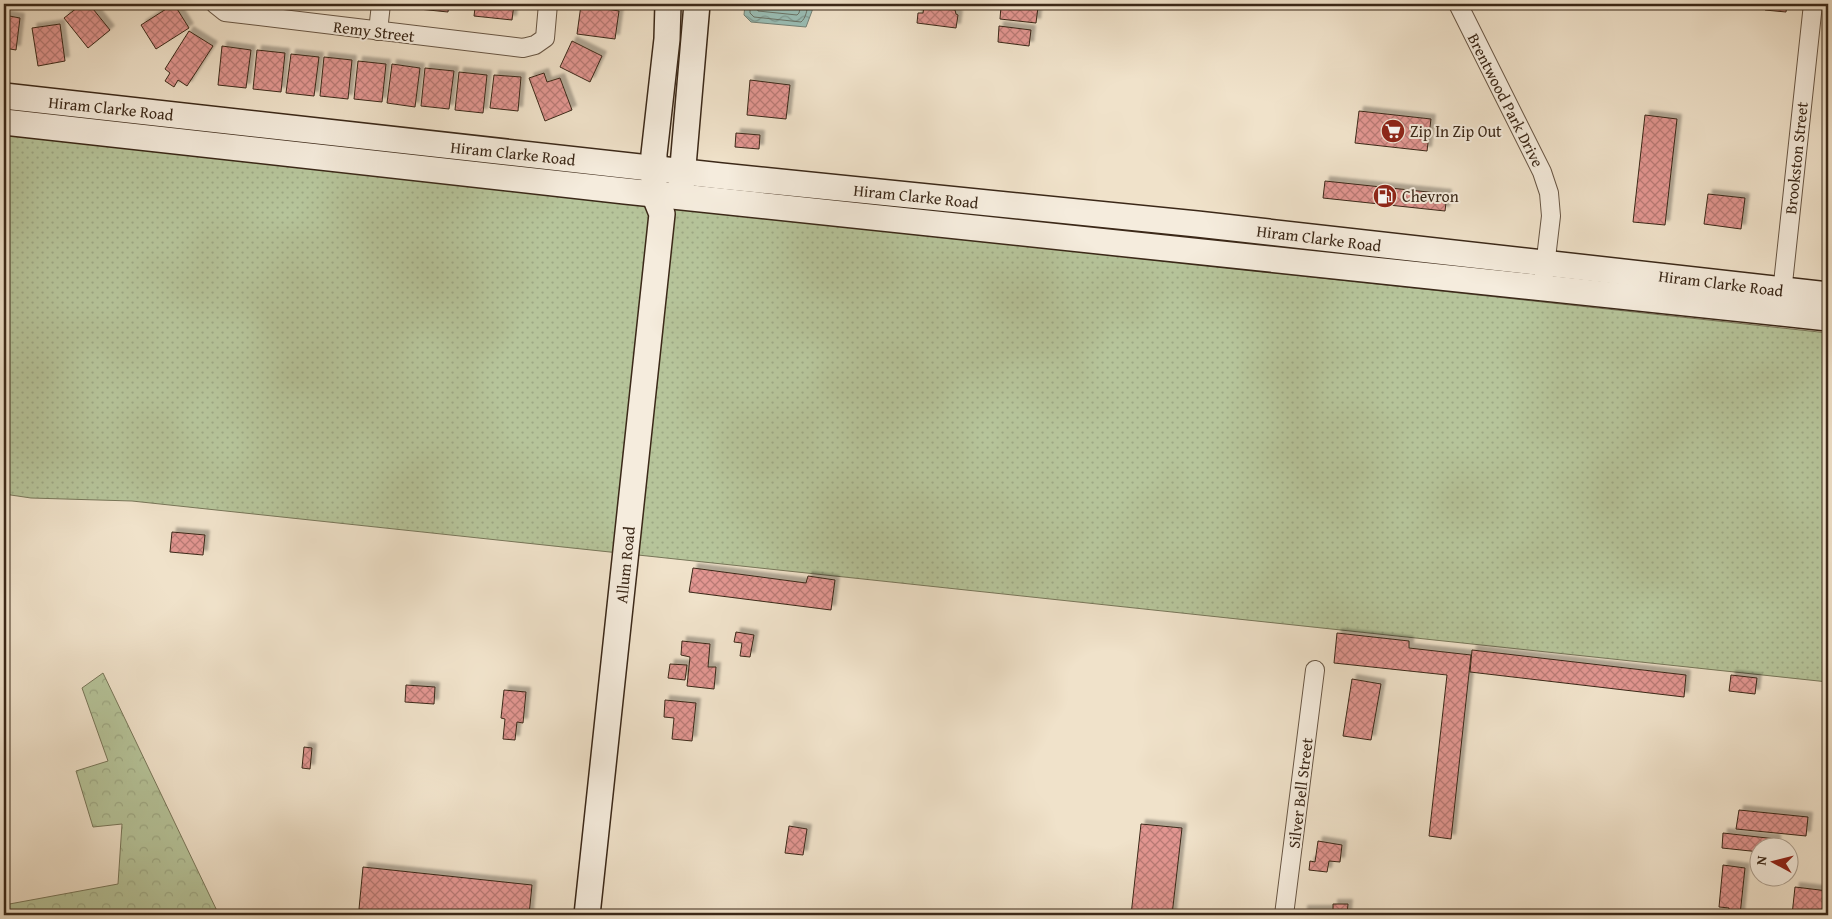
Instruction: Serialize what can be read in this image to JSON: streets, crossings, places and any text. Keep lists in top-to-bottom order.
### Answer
{
  "streets": {
    "main road": ["Hiram Clarke Road", "Allum Road"],
    "street": [
      "Remy Street",
      "Brentwood Park Drive",
      "Brookston Street",
      "Silver Bell Street"
    ]
  },
  "crossings": [
    ["Brentwood Park Drive", "Hiram Clarke Road"],
    ["Hiram Clarke Road", "Brookston Street"],
    ["Hiram Clarke Road", "Allum Road"]
  ],
  "places": {
    "supermarket": ["Zip In Zip Out"],
    "fuel station": ["Chevron"]
  },
  "north": "left"
}
